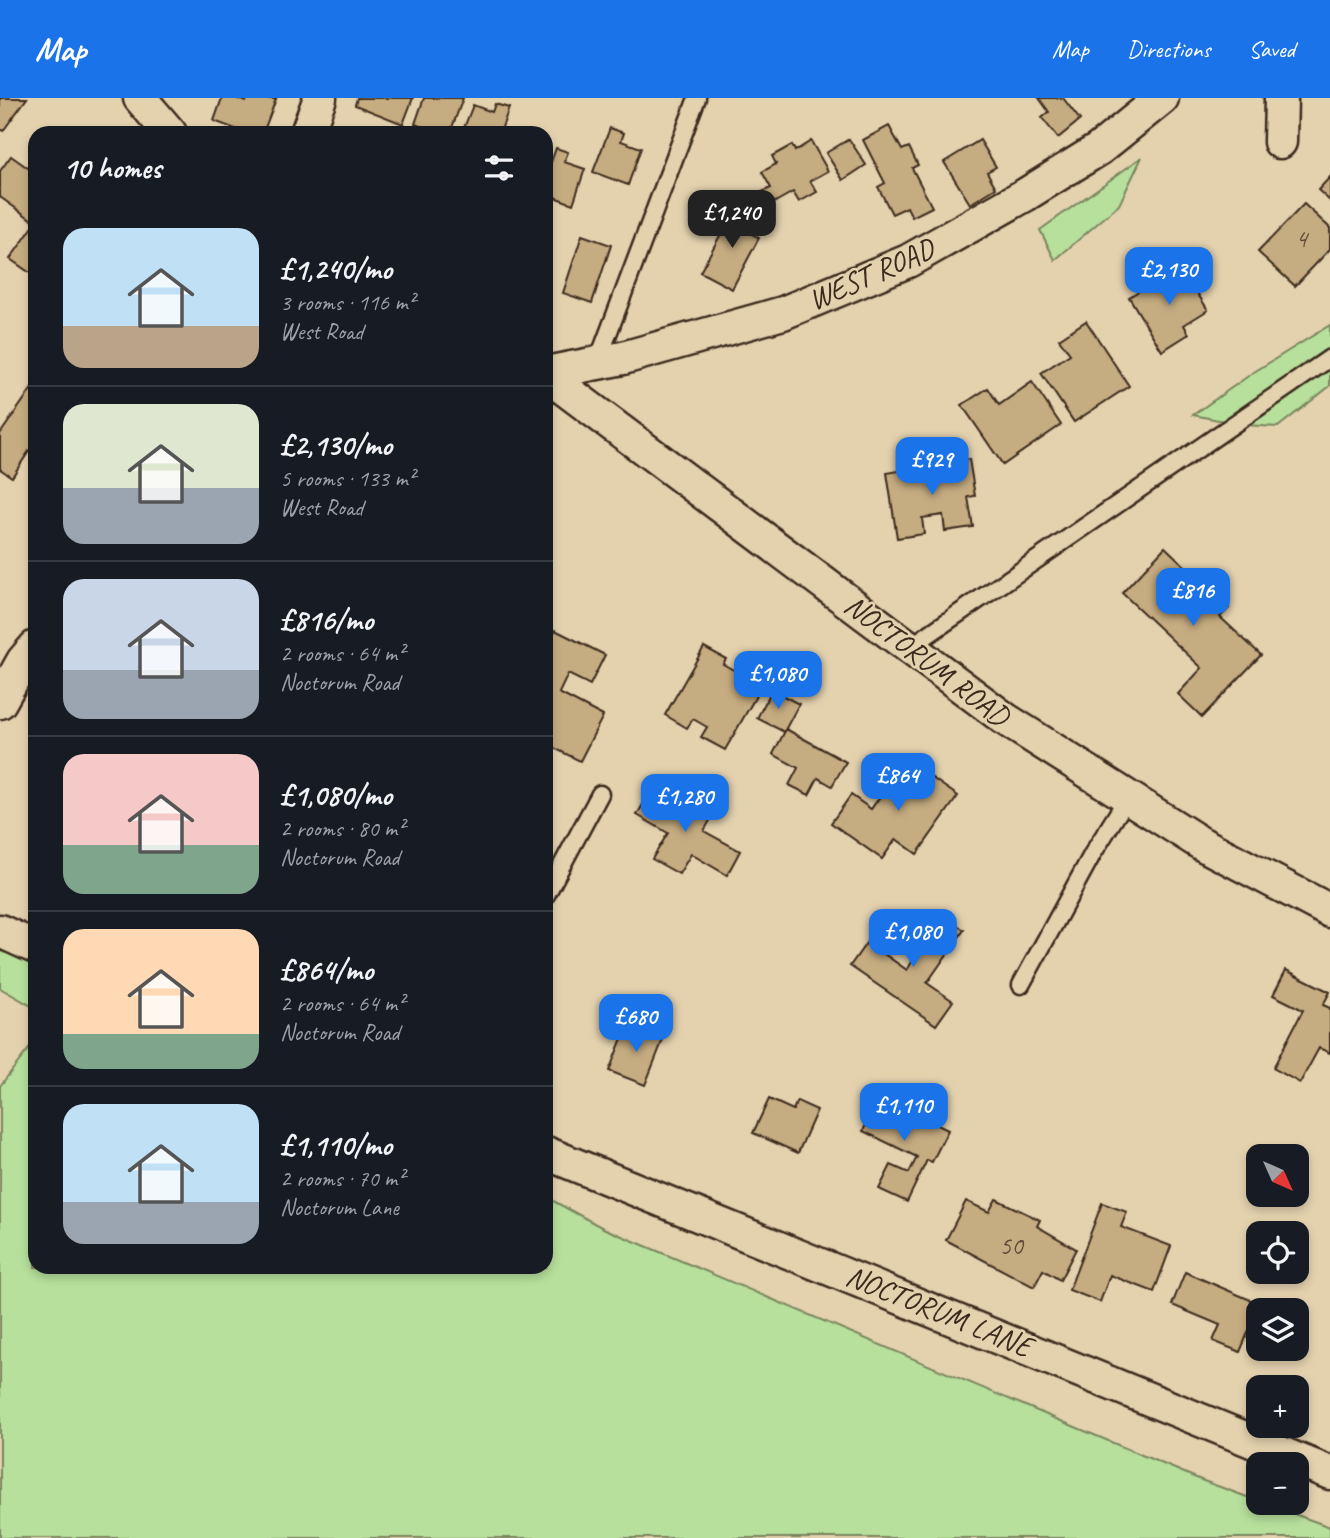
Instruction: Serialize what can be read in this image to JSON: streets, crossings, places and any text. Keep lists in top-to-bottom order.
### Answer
{
  "streets": {
    "street": ["WEST ROAD", "NOCTORUM ROAD", "NOCTORUM LANE"]
  },
  "house_numbers": ["4", "50"],
  "north": "bottom right",
  "page": {
    "header": "Map",
    "nav": ["Map", "Directions", "Saved"],
    "heading": "10 homes",
    "price": [
      "£1,240",
      "£2,130",
      "£929",
      "£816",
      "£1,080",
      "£864",
      "£1,280",
      "£1,080",
      "£680",
      "£1,110"
    ],
    "list": [
      {
        "name": "£1,240/mo",
        "note": "3 rooms · 116 m² · West Road"
      },
      {
        "name": "£2,130/mo",
        "note": "5 rooms · 133 m² · West Road"
      },
      {
        "name": "£816/mo",
        "note": "2 rooms · 64 m² · Noctorum Road"
      },
      {
        "name": "£1,080/mo",
        "note": "2 rooms · 80 m² · Noctorum Road"
      },
      {
        "name": "£864/mo",
        "note": "2 rooms · 64 m² · Noctorum Road"
      },
      {
        "name": "£1,110/mo",
        "note": "2 rooms · 70 m² · Noctorum Lane"
      }
    ],
    "map_buttons": ["+", "−"]
  }
}
